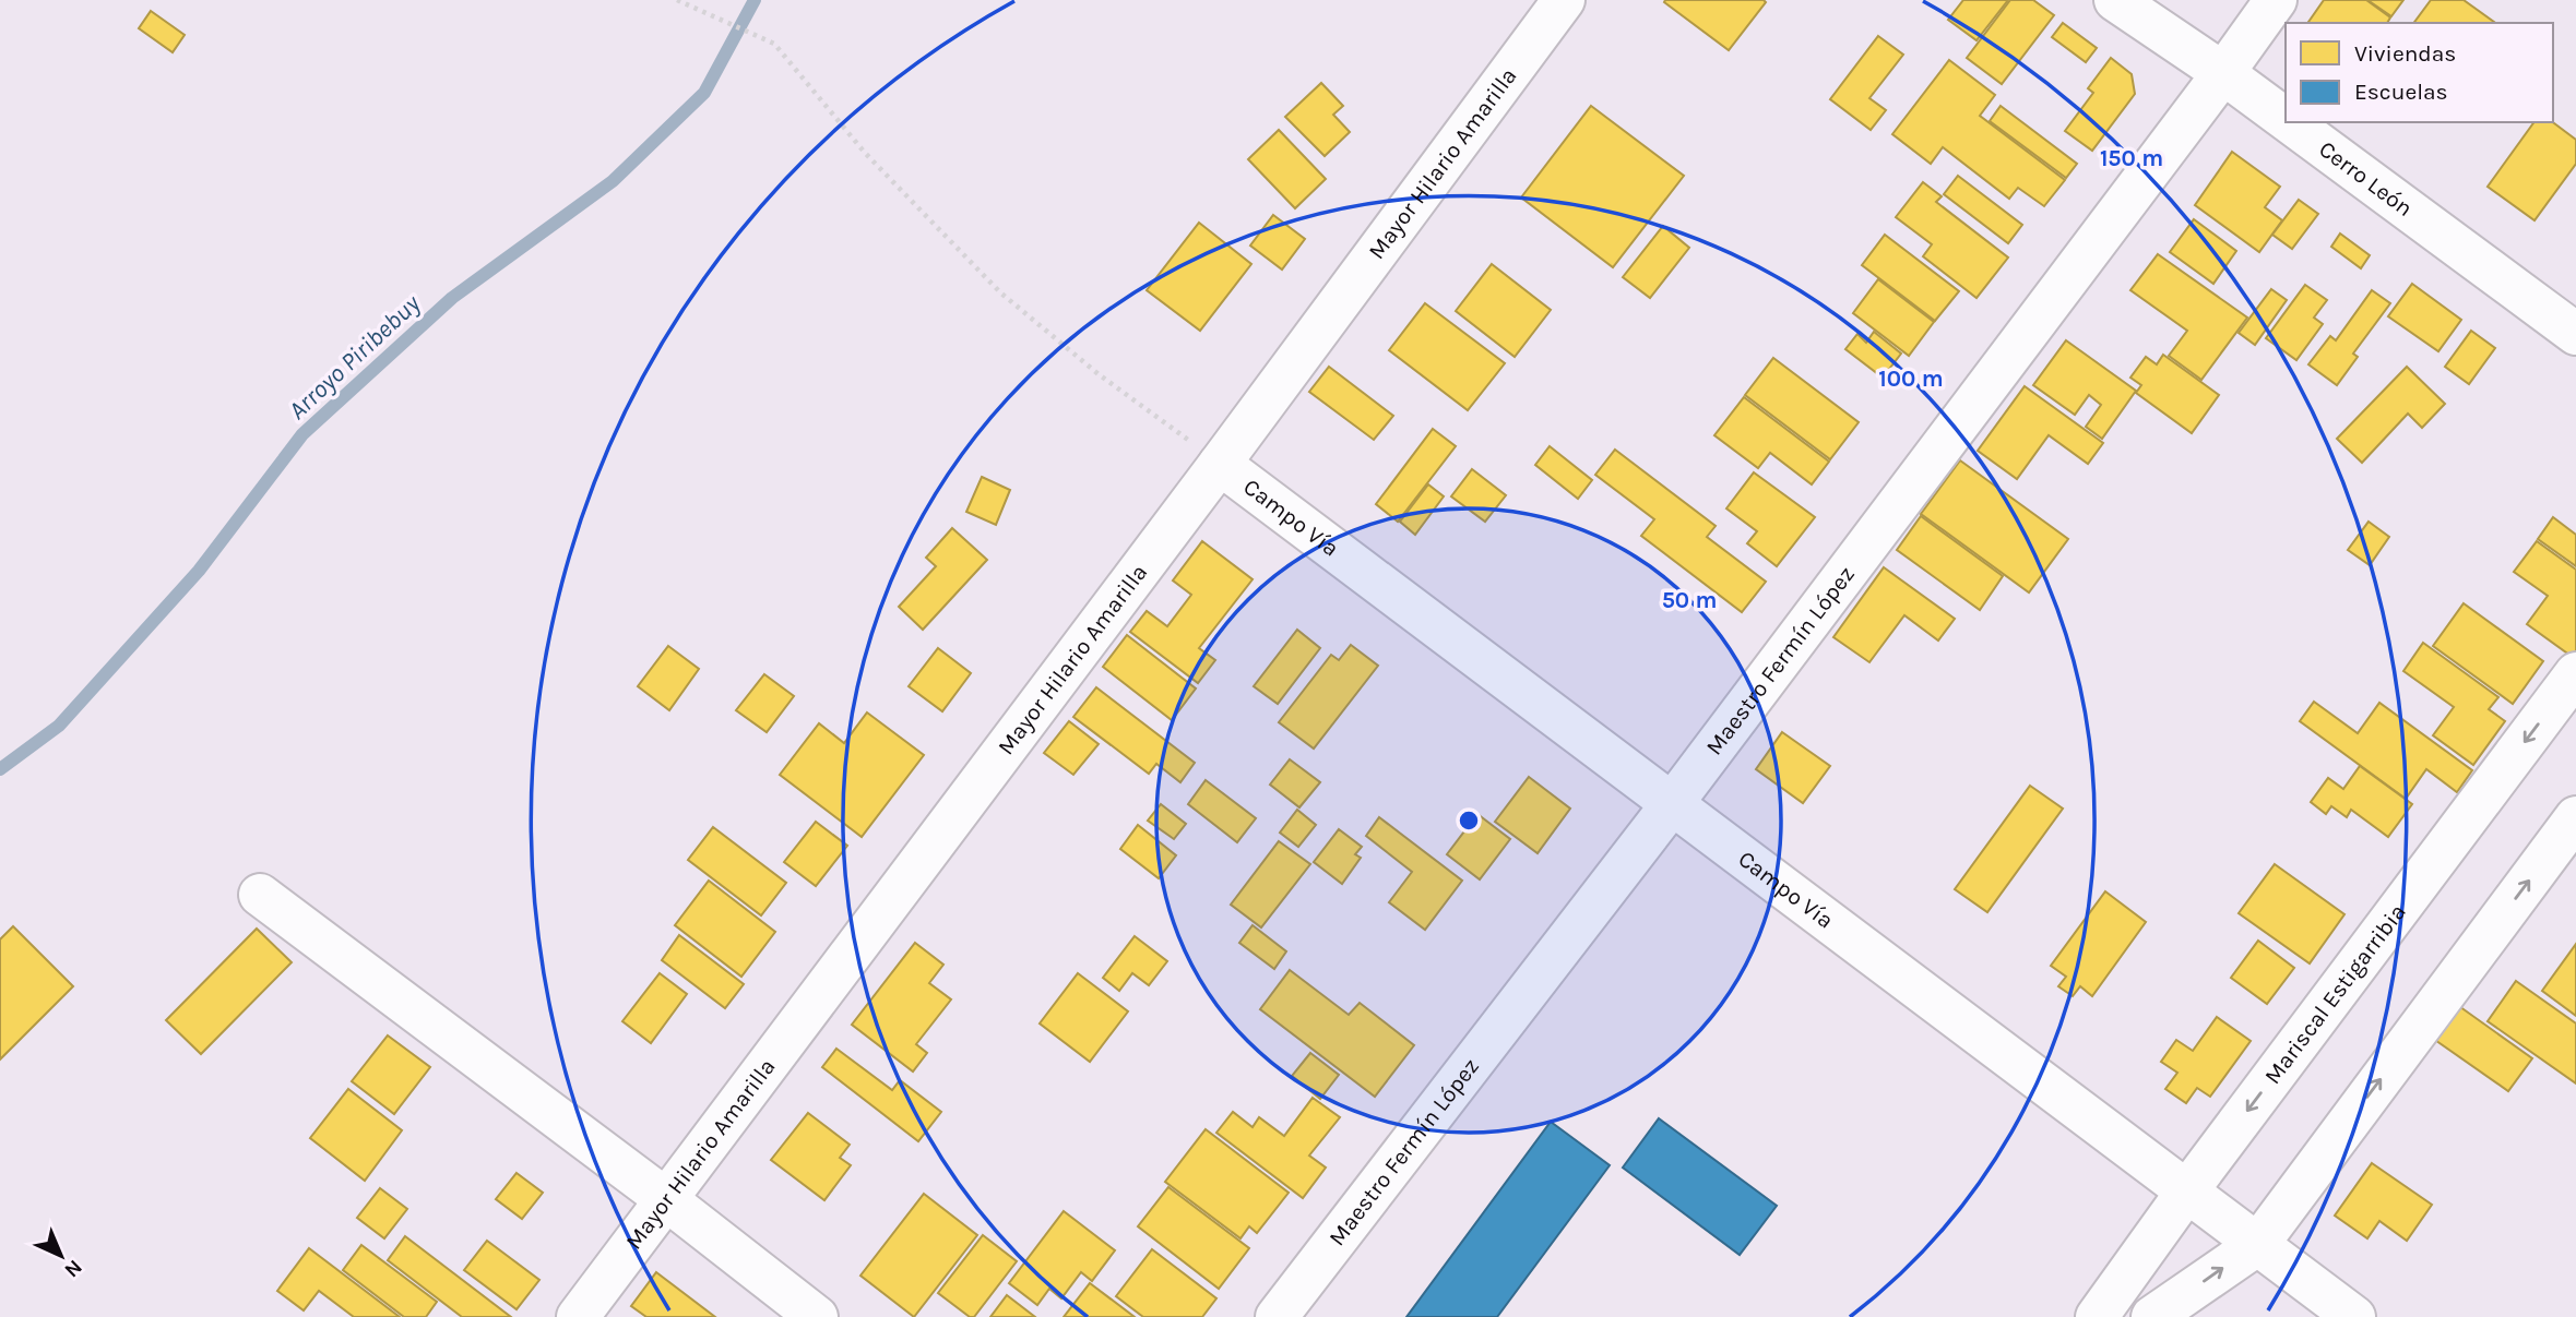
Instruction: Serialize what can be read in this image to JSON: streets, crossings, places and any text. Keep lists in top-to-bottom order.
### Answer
{
  "streets": {
    "street": [
      "Mayor Hilario Amarilla",
      "Cerro León",
      "Campo Vía",
      "Maestro Fermín López",
      "Mariscal Estigarribia"
    ]
  },
  "crossings": [
    ["Mayor Hilario Amarilla", "Campo Vía"],
    ["Cerro León", "Maestro Fermín López"],
    ["Campo Vía", "Maestro Fermín López"],
    ["Campo Vía", "Mariscal Estigarribia"]
  ],
  "water": ["Arroyo Piribebuy"],
  "legend": ["Viviendas", "Escuelas"],
  "north": "bottom right",
  "rings": ["150 m", "100 m", "50 m"]
}
